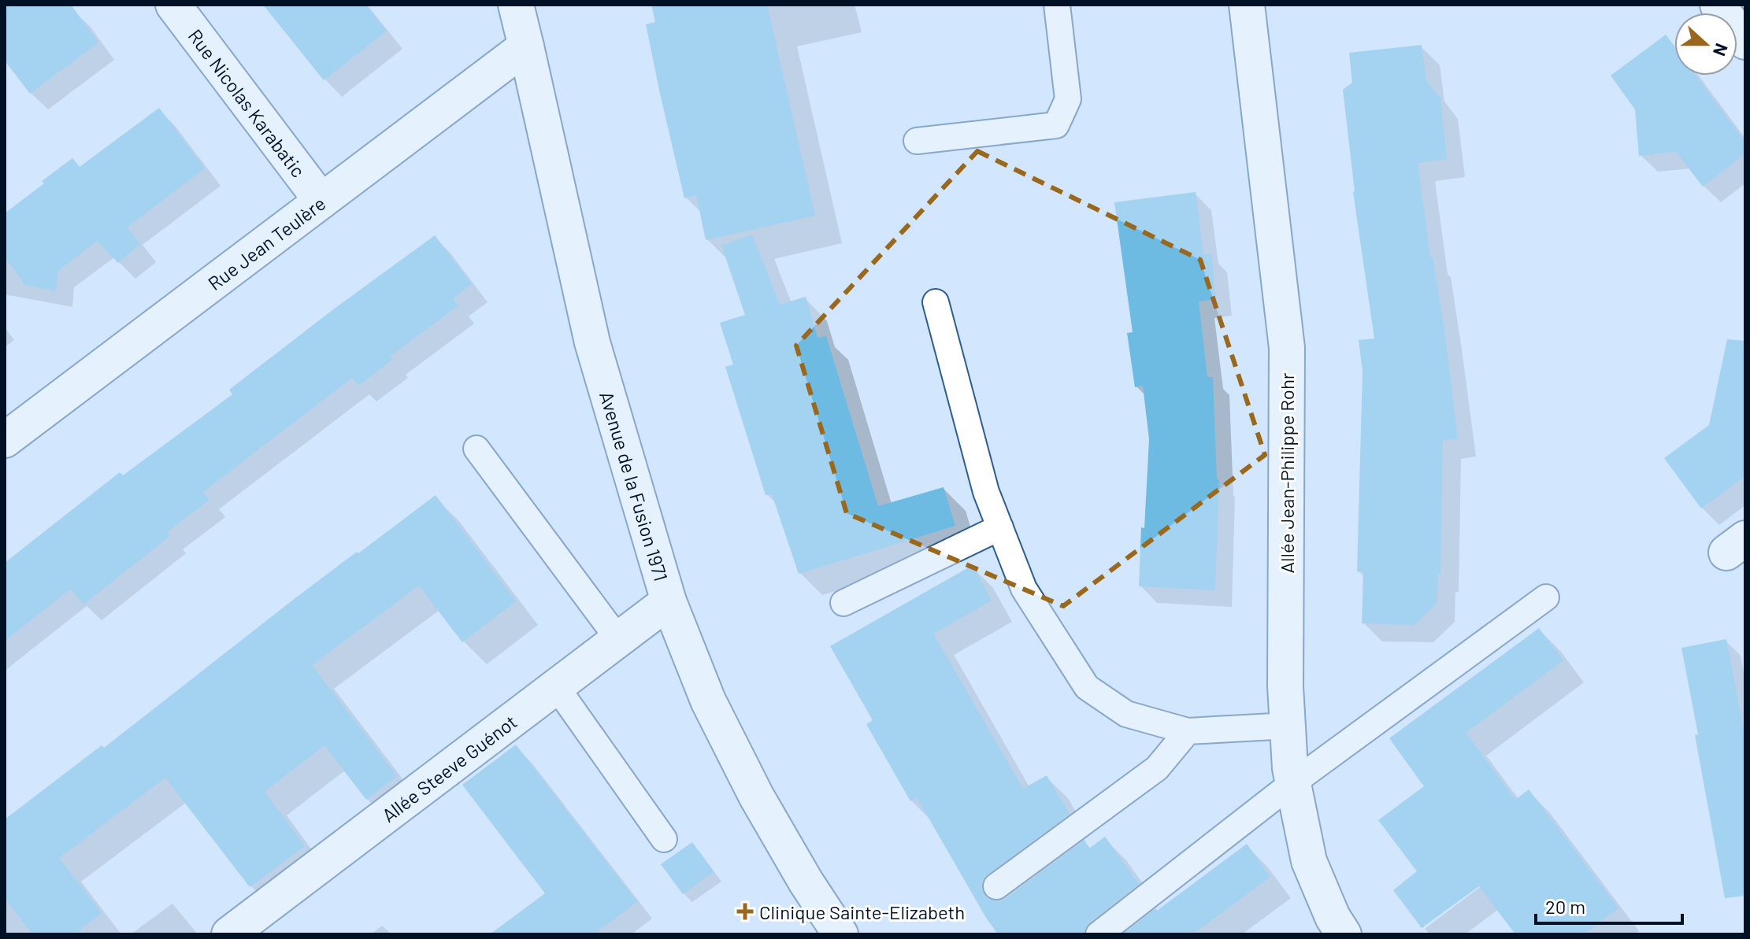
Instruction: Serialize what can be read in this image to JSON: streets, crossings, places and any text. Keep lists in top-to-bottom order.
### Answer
{
  "streets": {
    "street": [
      "Rue Nicolas Karabatic",
      "Rue Jean Teulère",
      "Allée Jean-Philippe Rohr",
      "Avenue de la Fusion 1971",
      "Allée Steeve Guénot"
    ]
  },
  "crossings": [
    ["Rue Nicolas Karabatic", "Rue Jean Teulère"],
    ["Rue Jean Teulère", "Avenue de la Fusion 1971"],
    ["Avenue de la Fusion 1971", "Allée Steeve Guénot"]
  ],
  "places": {
    "health": ["Clinique Sainte-Elizabeth"]
  },
  "scale_bar": "20 m",
  "north": "right"
}
